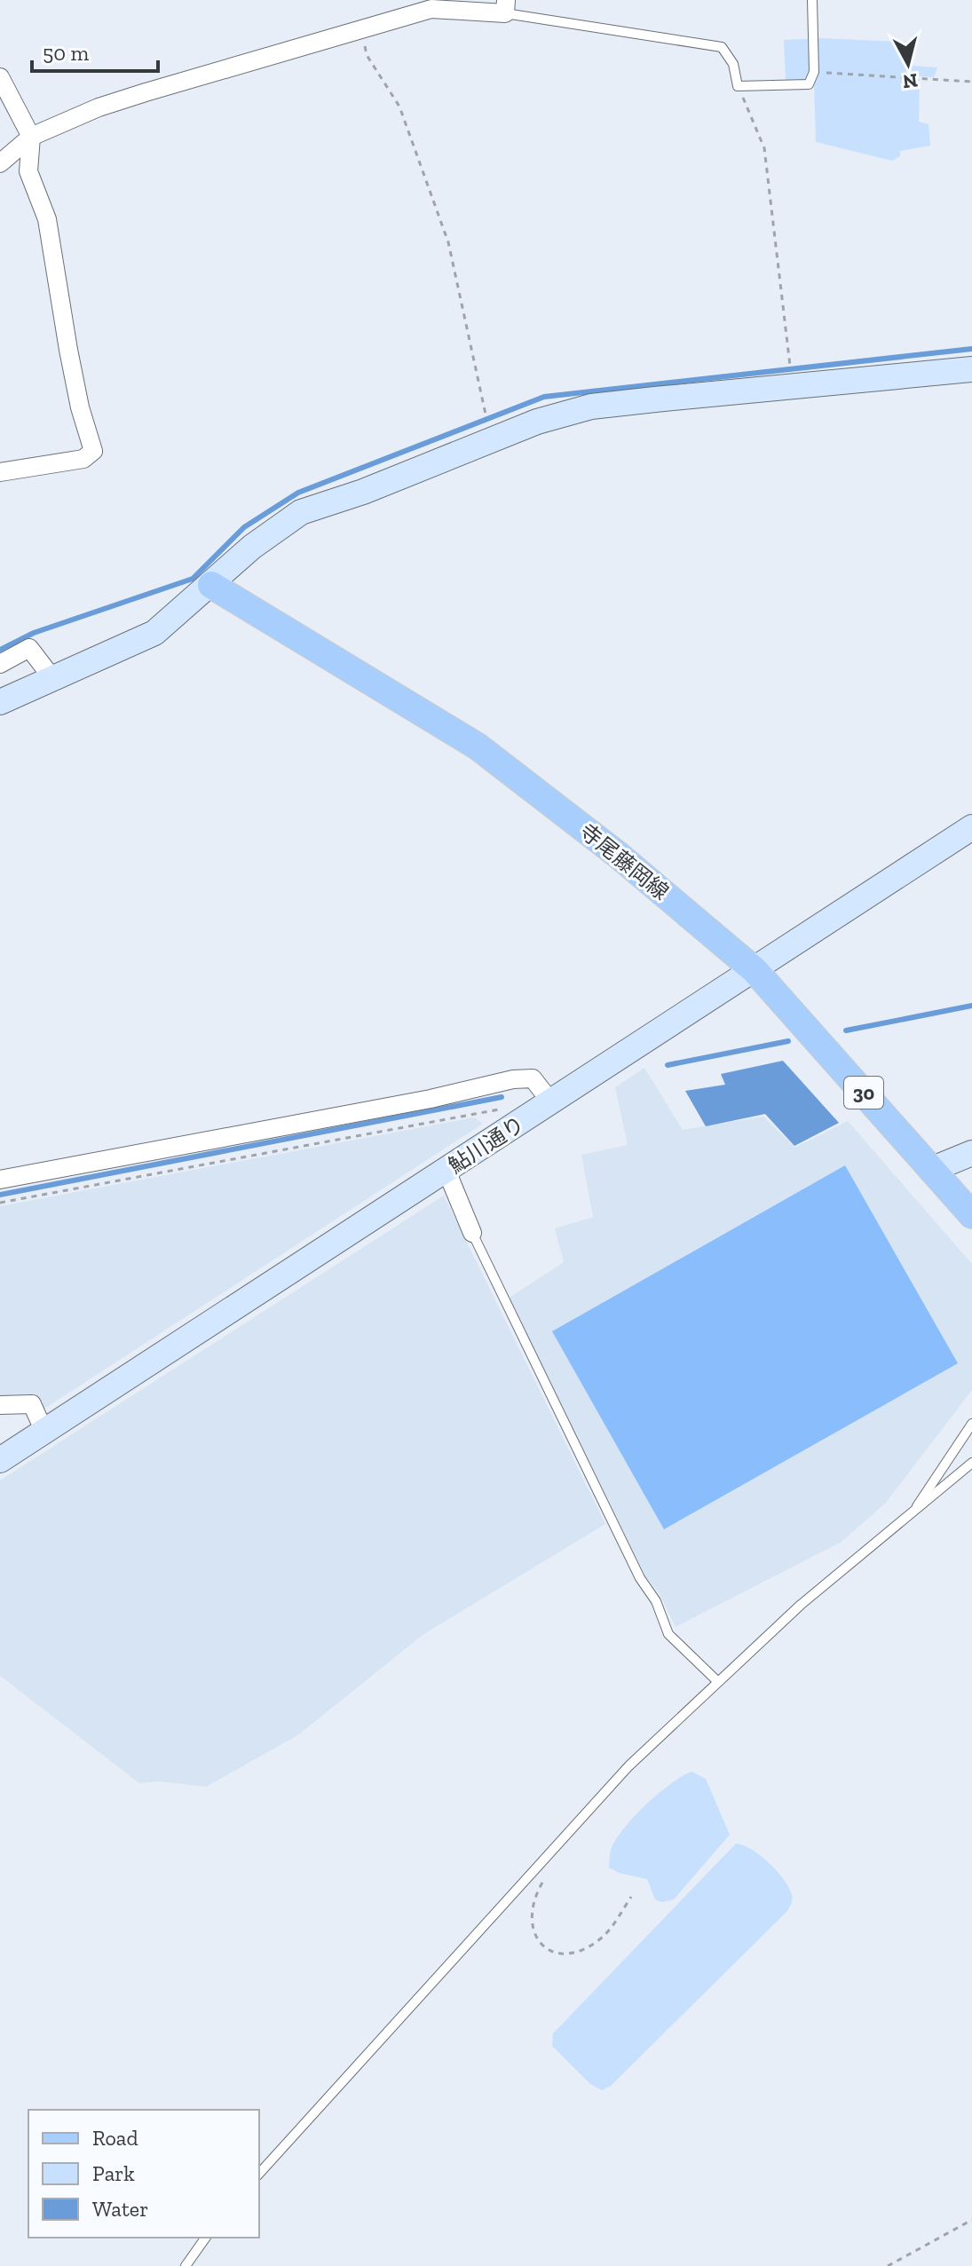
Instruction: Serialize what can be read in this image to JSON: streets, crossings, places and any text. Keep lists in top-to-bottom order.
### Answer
{
  "streets": {
    "main road": ["寺尾藤岡線", "30"],
    "street": ["鮎川通り"]
  },
  "crossings": [
    ["寺尾藤岡線", "鮎川通り"]
  ],
  "legend": ["Road", "Park", "Water"],
  "scale_bar": "50 m",
  "north": "bottom"
}
